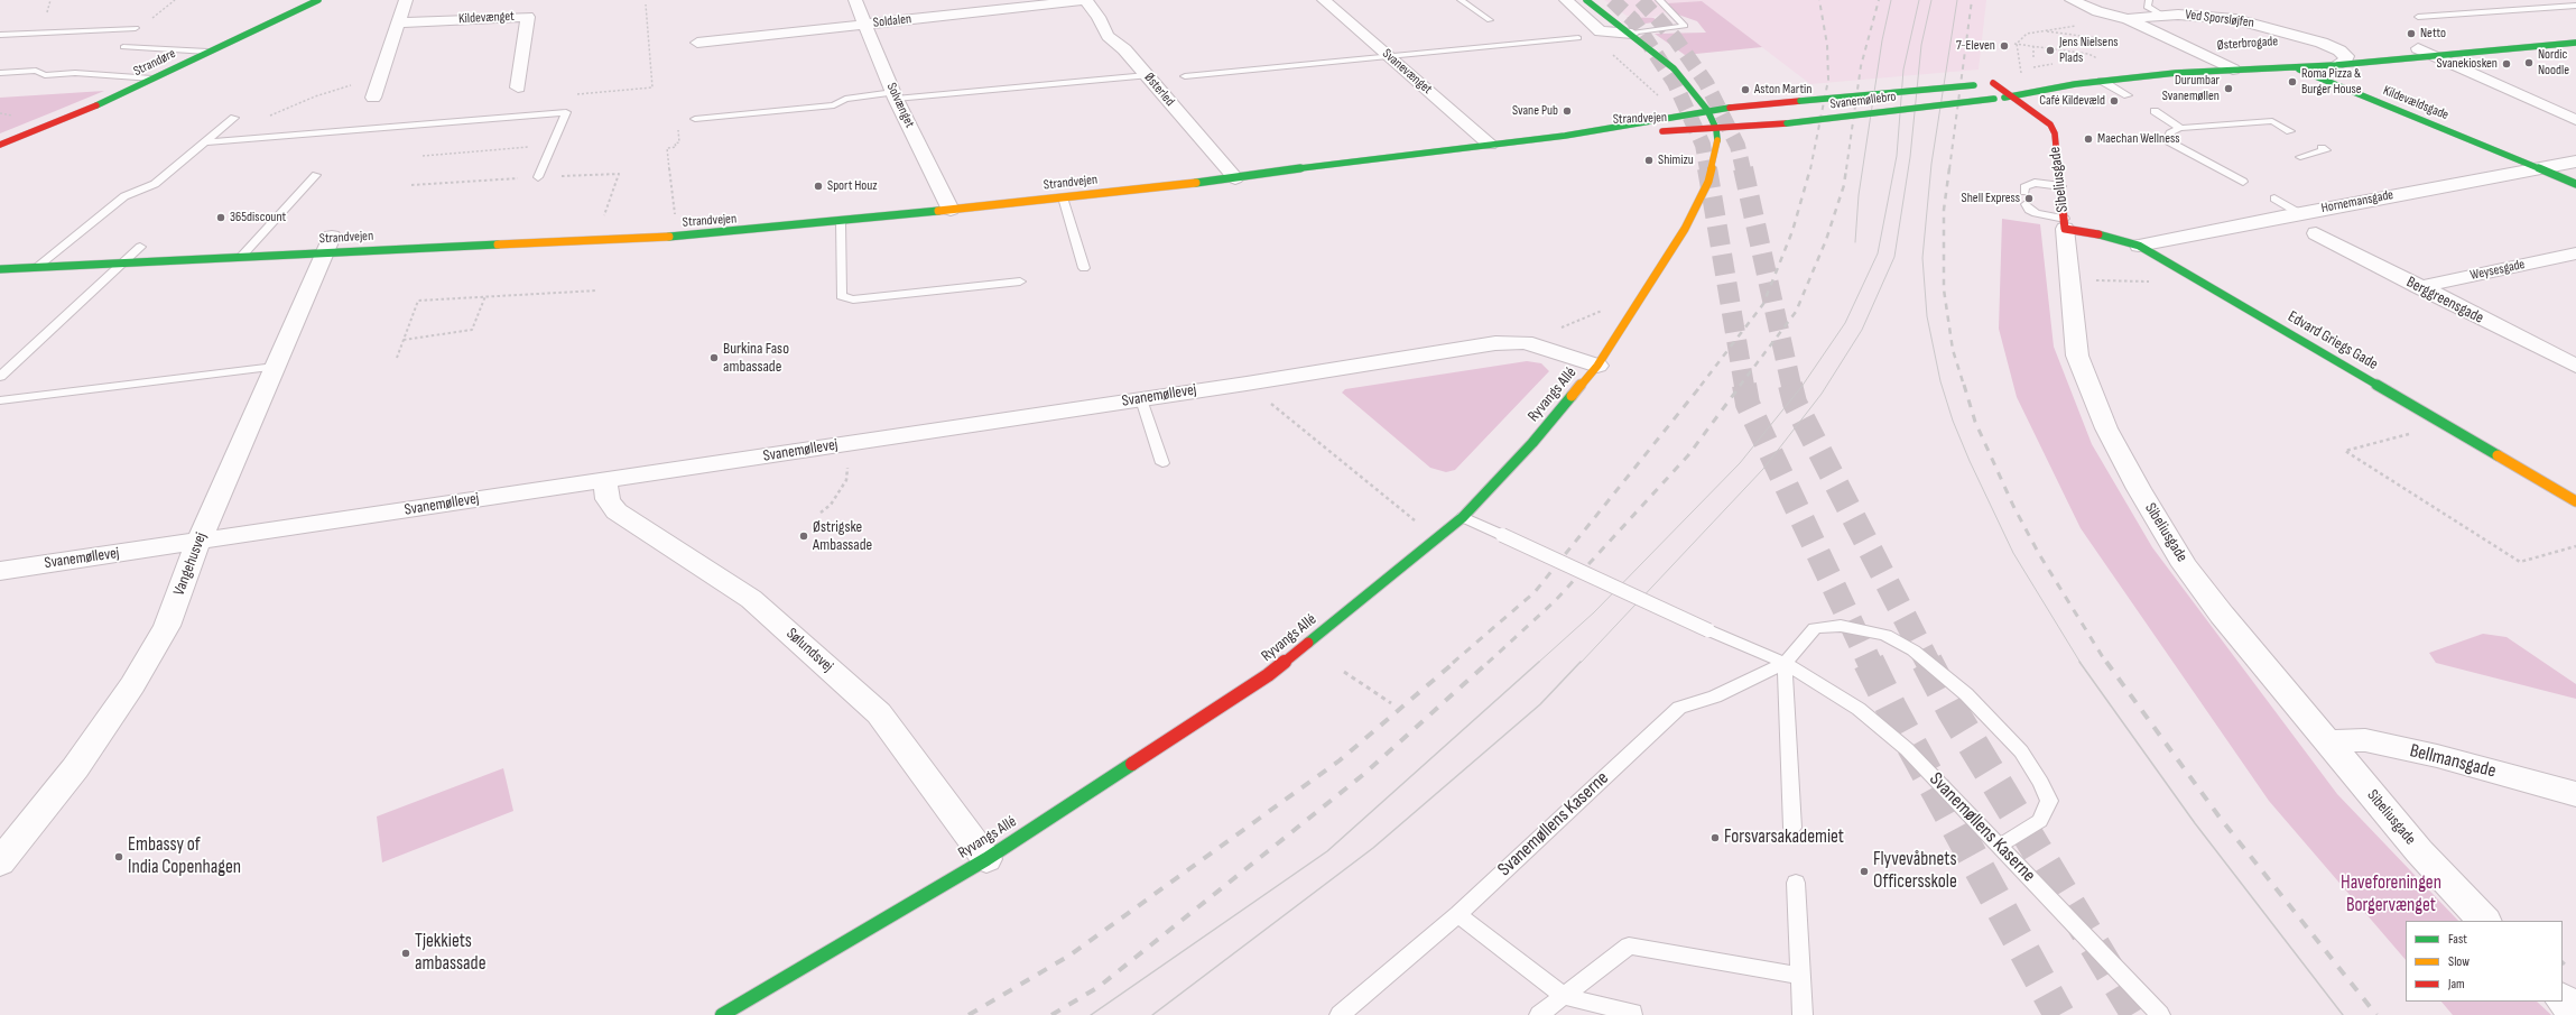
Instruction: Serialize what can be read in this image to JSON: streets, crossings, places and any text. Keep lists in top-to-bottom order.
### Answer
{
  "streets": {
    "street": [
      "Kildevænget",
      "Ved Sporsløjfen",
      "Soldalen",
      "Østerbrogade",
      "Strandøre",
      "Svanevænget",
      "Østerled",
      "Svanemøllebro",
      "Kildevældsgade",
      "Solvænget",
      "Strandvejen",
      "Sibeliusgade",
      "Hornemansgade",
      "Weysesgade",
      "Berggreensgade",
      "Edvard Griegs Gade",
      "Ryvangs Allé",
      "Svanemøllevej",
      "Vangehusvej",
      "Sølundsvej",
      "Bellmansgade"
    ],
    "lane": ["Svanemøllens Kaserne"]
  },
  "crossings": [
    ["Ved Sporsløjfen", "Østerbrogade"],
    ["Soldalen", "Østerled"],
    ["Soldalen", "Solvænget"],
    ["Østerbrogade", "Svanemøllebro"],
    ["Østerbrogade", "Kildevældsgade"],
    ["Østerbrogade", "Sibeliusgade"],
    ["Svanevænget", "Strandvejen"],
    ["Østerled", "Strandvejen"],
    ["Svanemøllebro", "Strandvejen"],
    ["Svanemøllebro", "Sibeliusgade"],
    ["Svanemøllebro", "Ryvangs Allé"],
    ["Kildevældsgade", "Hornemansgade"],
    ["Solvænget", "Strandvejen"],
    ["Strandvejen", "Ryvangs Allé"],
    ["Strandvejen", "Vangehusvej"],
    ["Sibeliusgade", "Edvard Griegs Gade"],
    ["Sibeliusgade", "Bellmansgade"],
    ["Hornemansgade", "Edvard Griegs Gade"],
    ["Weysesgade", "Berggreensgade"],
    ["Ryvangs Allé", "Svanemøllevej"],
    ["Ryvangs Allé", "Sølundsvej"],
    ["Svanemøllevej", "Vangehusvej"],
    ["Svanemøllevej", "Sølundsvej"]
  ],
  "parks": ["Haveforeningen Borgervænget"],
  "places": [
    "Netto",
    "7-Eleven",
    "Jens Nielsens Plads",
    "Nordic Noodle",
    "Svanekiosken",
    "Roma Pizza & Burger House",
    "Durumbar Svanemøllen",
    "Aston Martin",
    "Café Kildevæld",
    "Svane Pub",
    "Maechan Wellness",
    "Shimizu",
    "Sport Houz",
    "Shell Express",
    "365discount",
    "Burkina Faso ambassade",
    "Østrigske Ambassade",
    "Forsvarsakademiet",
    "Embassy of India Copenhagen",
    "Flyvevåbnets Officersskole",
    "Tjekkiets ambassade"
  ],
  "legend": ["Fast", "Slow", "Jam"]
}
